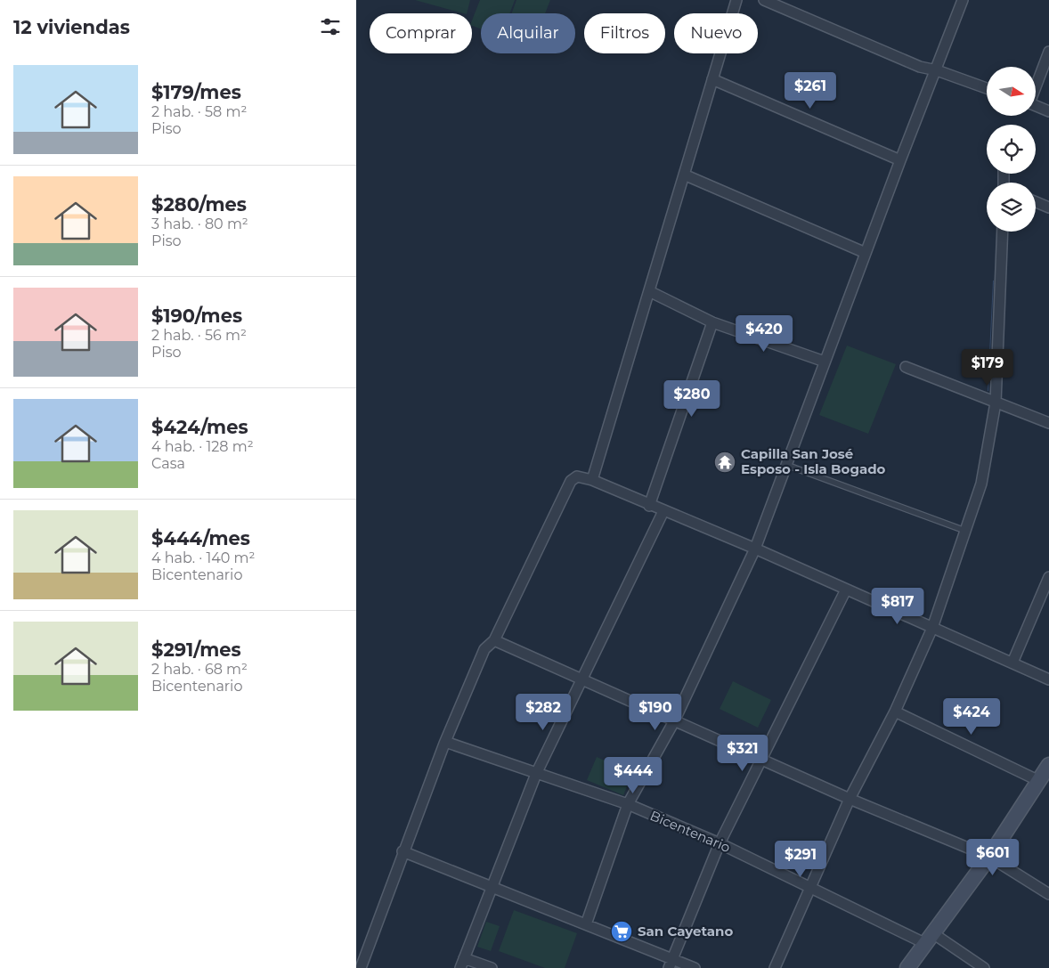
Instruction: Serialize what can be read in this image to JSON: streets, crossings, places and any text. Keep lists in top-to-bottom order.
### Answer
{
  "streets": {
    "street": ["Bicentenario"]
  },
  "places": {
    "temple": ["Capilla San José Esposo - Isla Bogado"],
    "supermarket": ["San Cayetano"]
  },
  "north": "right",
  "page": {
    "heading": "12 viviendas",
    "chip": [
      "Comprar",
      "Alquilar",
      "Filtros",
      "Nuevo"
    ],
    "list": [
      {
        "name": "$179/mes",
        "note": "2 hab. · 58 m² · Piso"
      },
      {
        "name": "$280/mes",
        "note": "3 hab. · 80 m² · Piso"
      },
      {
        "name": "$190/mes",
        "note": "2 hab. · 56 m² · Piso"
      },
      {
        "name": "$424/mes",
        "note": "4 hab. · 128 m² · Casa"
      },
      {
        "name": "$444/mes",
        "note": "4 hab. · 140 m² · Bicentenario"
      },
      {
        "name": "$291/mes",
        "note": "2 hab. · 68 m² · Bicentenario"
      }
    ],
    "price": [
      "$261",
      "$420",
      "$179",
      "$280",
      "$817",
      "$282",
      "$190",
      "$424",
      "$321",
      "$444",
      "$601",
      "$291"
    ]
  }
}
